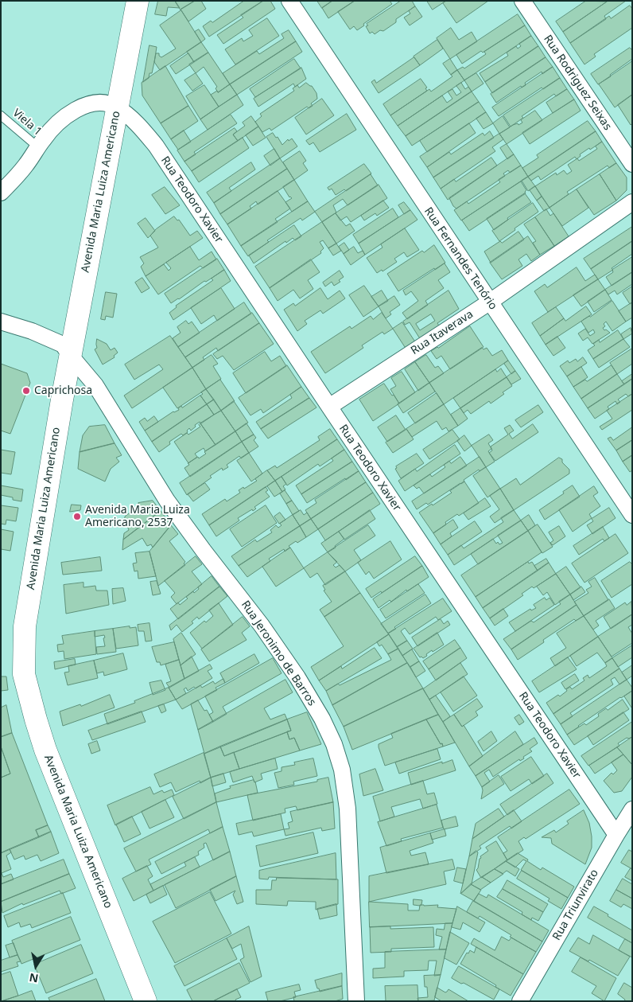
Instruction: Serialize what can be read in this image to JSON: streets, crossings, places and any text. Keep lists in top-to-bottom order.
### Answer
{
  "streets": {
    "main road": ["Avenida Maria Luiza Americano"],
    "street": [
      "Rua Rodriguez Seixas",
      "Rua Teodoro Xavier",
      "Rua Fernandes Tenório",
      "Rua Itaverava",
      "Rua Jeronimo de Barros",
      "Rua Triunvirato"
    ],
    "lane": ["Viela 1"]
  },
  "crossings": [
    ["Avenida Maria Luiza Americano", "Rua Teodoro Xavier"],
    ["Avenida Maria Luiza Americano", "Rua Jeronimo de Barros"],
    ["Rua Teodoro Xavier", "Rua Itaverava"],
    ["Rua Teodoro Xavier", "Rua Triunvirato"],
    ["Rua Fernandes Tenório", "Rua Itaverava"]
  ],
  "places": ["Caprichosa", "Avenida Maria Luiza Americano, 2537"],
  "north": "bottom"
}
